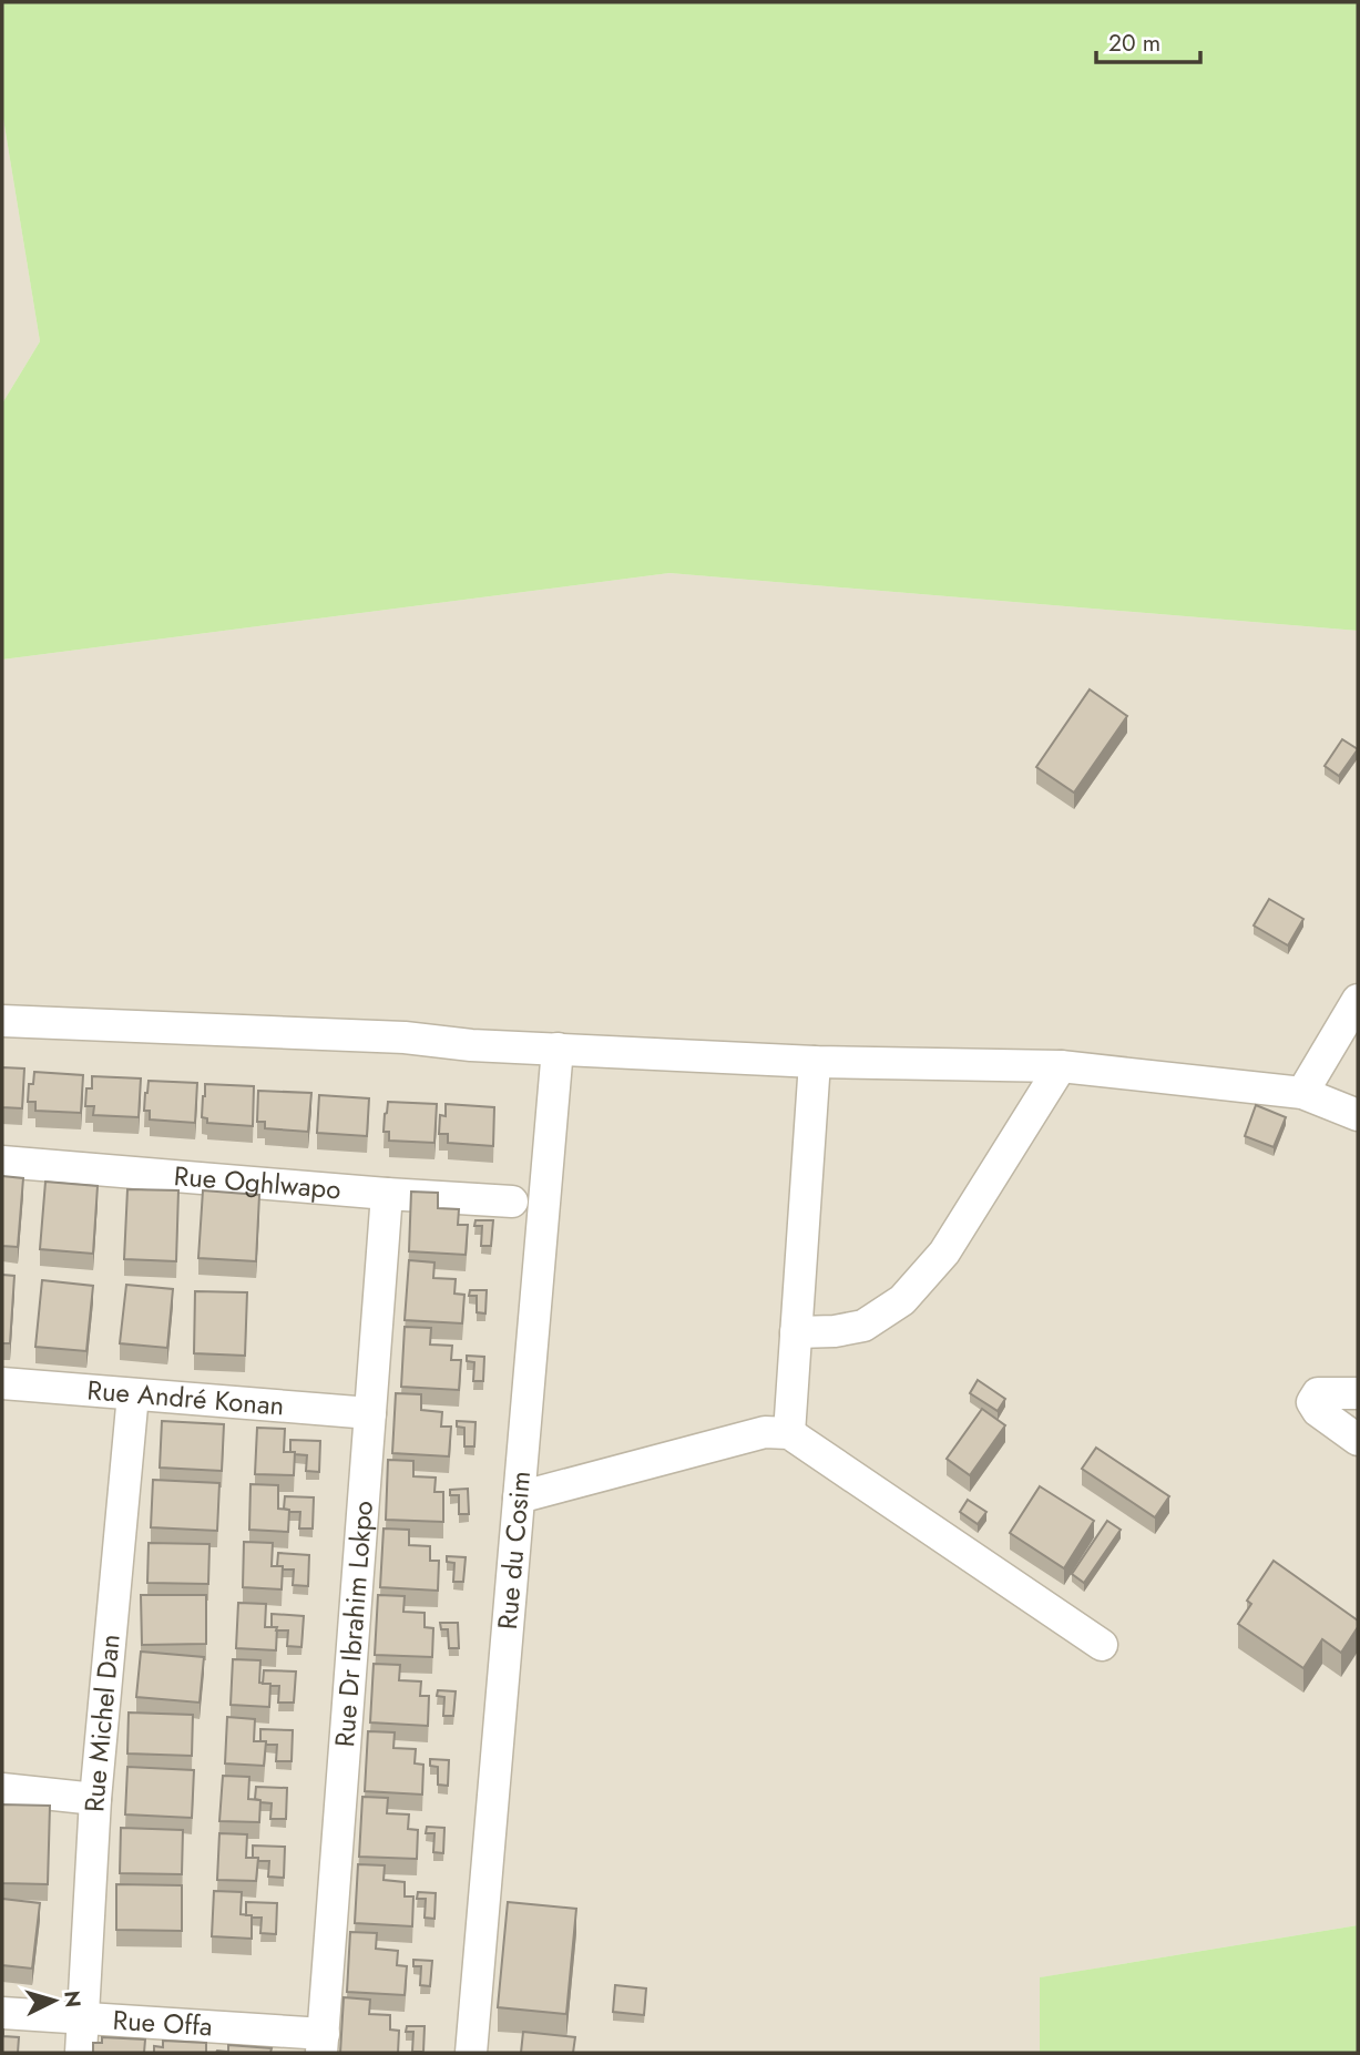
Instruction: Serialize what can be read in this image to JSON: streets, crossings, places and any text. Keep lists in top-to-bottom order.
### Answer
{
  "streets": {
    "street": [
      "Rue Oghlwapo",
      "Rue André Konan",
      "Rue du Cosim",
      "Rue Dr Ibrahim Lokpo",
      "Rue Michel Dan",
      "Rue Offa"
    ]
  },
  "crossings": [
    ["Rue Oghlwapo", "Rue Dr Ibrahim Lokpo"],
    ["Rue André Konan", "Rue Dr Ibrahim Lokpo"],
    ["Rue André Konan", "Rue Michel Dan"],
    ["Rue Dr Ibrahim Lokpo", "Rue Offa"],
    ["Rue Michel Dan", "Rue Offa"]
  ],
  "scale_bar": "20 m",
  "north": "right"
}
